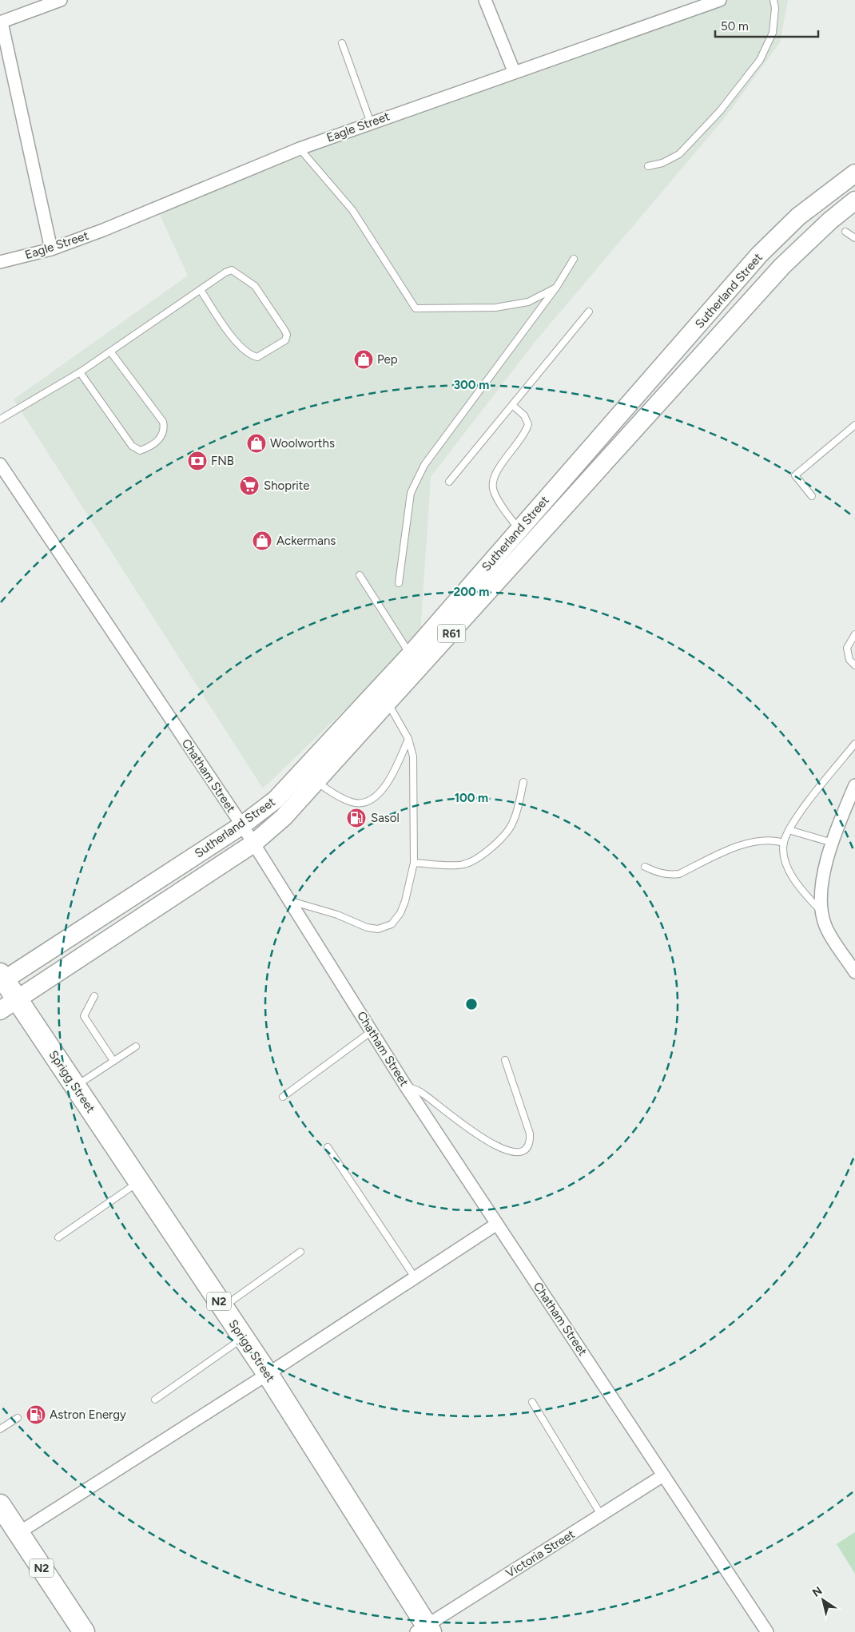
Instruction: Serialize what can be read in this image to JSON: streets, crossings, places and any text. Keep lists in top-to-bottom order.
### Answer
{
  "streets": {
    "highway": ["Sprigg Street", "N2"],
    "main road": ["Sutherland Street", "R61"],
    "street": ["Eagle Street", "Chatham Street", "Victoria Street"]
  },
  "crossings": [
    ["Sutherland Street", "Chatham Street"],
    ["Sutherland Street", "Sprigg Street"],
    ["Chatham Street", "Victoria Street"],
    ["Sprigg Street", "Victoria Street"]
  ],
  "places": {
    "shop": ["Pep", "Woolworths", "Ackermans"],
    "bank": ["FNB"],
    "supermarket": ["Shoprite"],
    "fuel station": ["Sasol", "Astron Energy"]
  },
  "scale_bar": "50 m",
  "north": "top left",
  "rings": ["300 m", "200 m", "100 m"]
}
